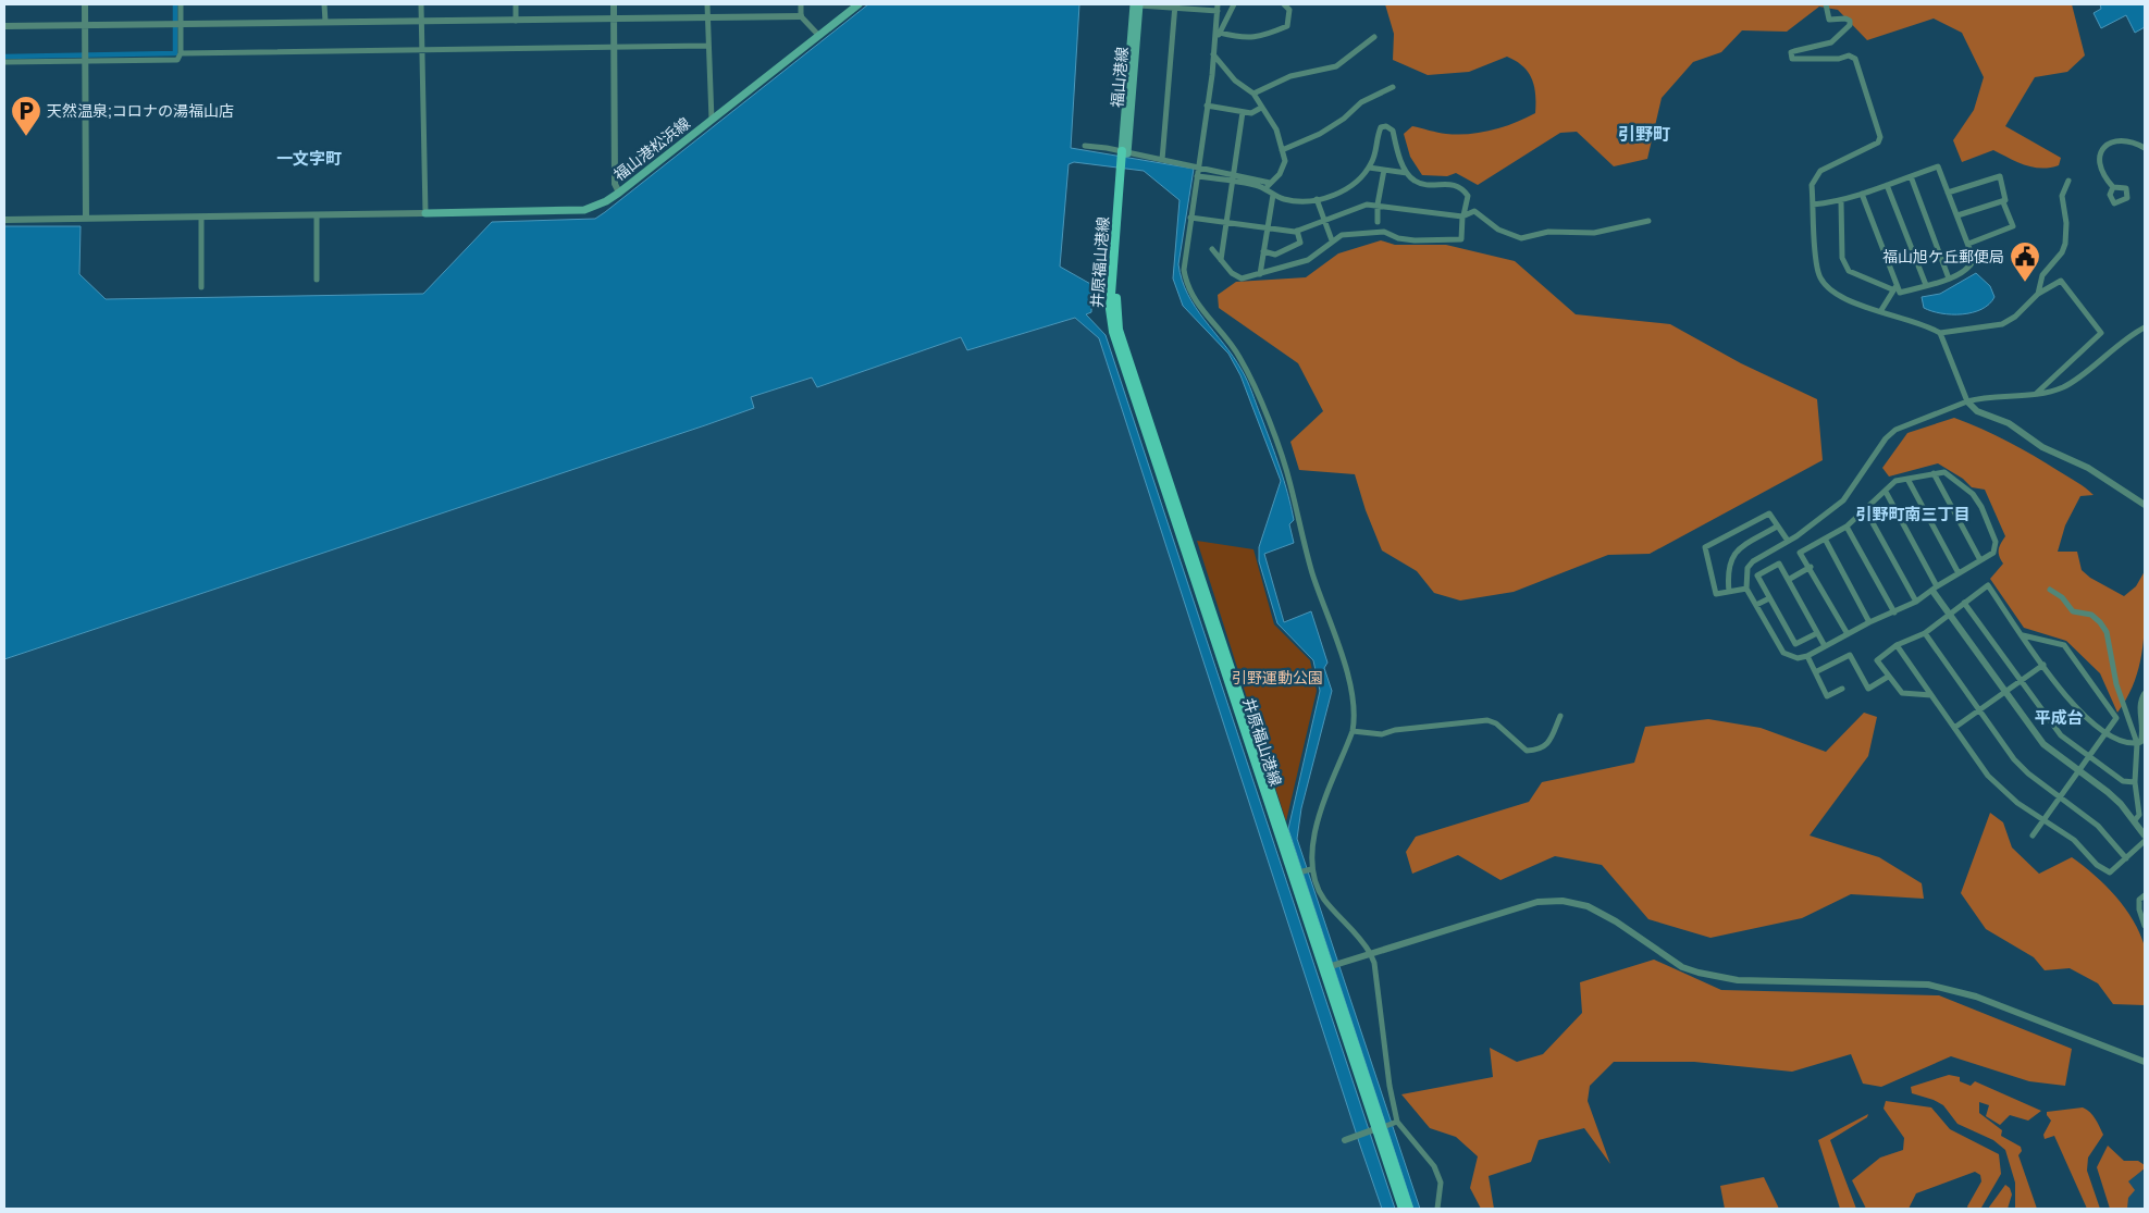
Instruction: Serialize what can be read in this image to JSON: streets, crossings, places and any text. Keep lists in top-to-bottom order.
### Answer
{
  "streets": {
    "main road": ["福山港線", "福山港松浜線", "井原福山港線"]
  },
  "crossings": [
    ["福山港線", "井原福山港線"]
  ],
  "districts": [
    "引野町",
    "一文字町",
    "引野町南三丁目",
    "平成台"
  ],
  "parks": ["引野運動公園"],
  "places": {
    "parking": ["天然温泉;コロナの湯福山店"],
    "public building": ["福山旭ケ丘郵便局"]
  }
}
